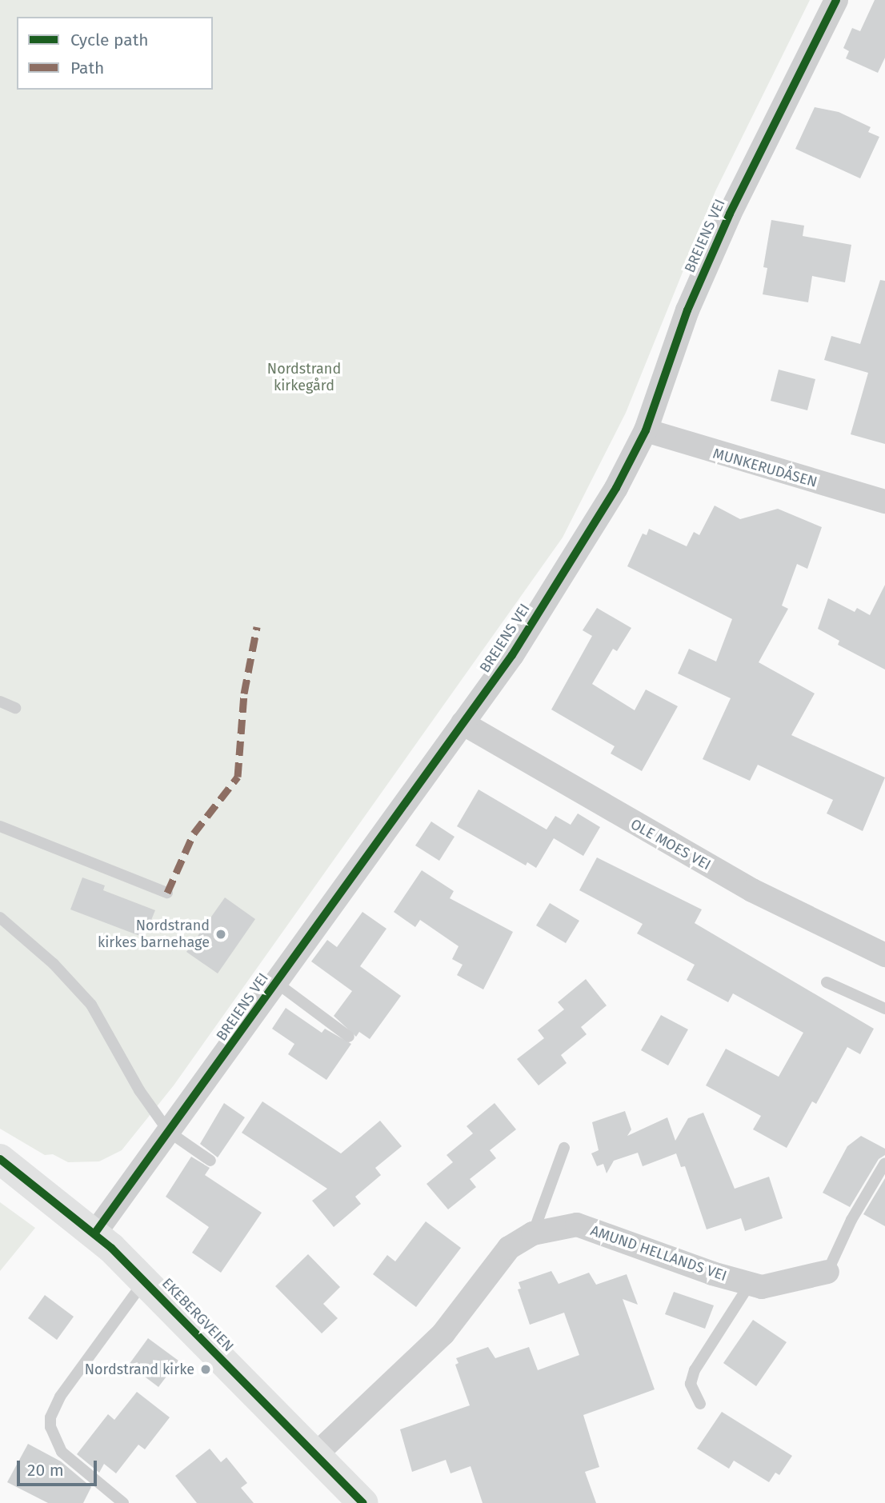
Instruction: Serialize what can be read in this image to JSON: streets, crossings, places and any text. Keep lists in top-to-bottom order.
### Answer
{
  "streets": {
    "main road": ["EKEBERGVEIEN"],
    "street": [
      "BREIENS VEI",
      "MUNKERUDÅSEN",
      "OLE MOES VEI",
      "AMUND HELLANDS VEI"
    ]
  },
  "crossings": [
    ["BREIENS VEI", "MUNKERUDÅSEN"],
    ["BREIENS VEI", "OLE MOES VEI"],
    ["BREIENS VEI", "EKEBERGVEIEN"],
    ["AMUND HELLANDS VEI", "EKEBERGVEIEN"]
  ],
  "parks": ["Nordstrand kirkegård"],
  "places": ["Nordstrand kirkes barnehage", "Nordstrand kirke"],
  "legend": ["Cycle path", "Path"],
  "scale_bar": "20 m"
}
